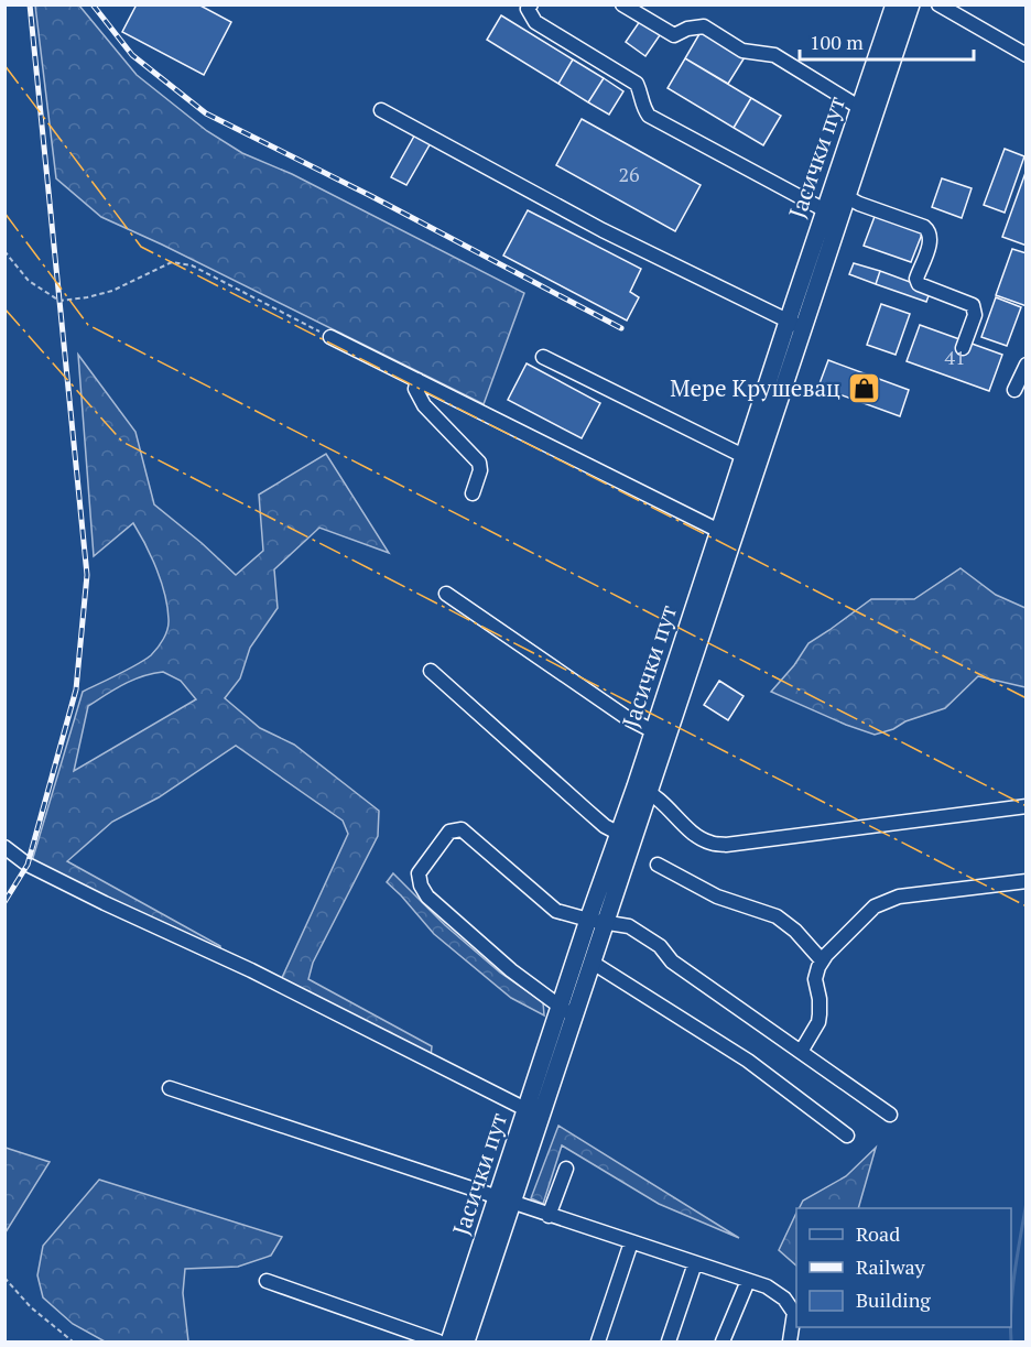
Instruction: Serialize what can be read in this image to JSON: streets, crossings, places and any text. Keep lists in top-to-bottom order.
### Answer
{
  "streets": {
    "main road": ["Јасички пут"]
  },
  "places": {
    "shop": ["Мере Крушевац"]
  },
  "house_numbers": ["26", "41"],
  "legend": ["Road", "Railway", "Building"],
  "scale_bar": "100 m"
}
